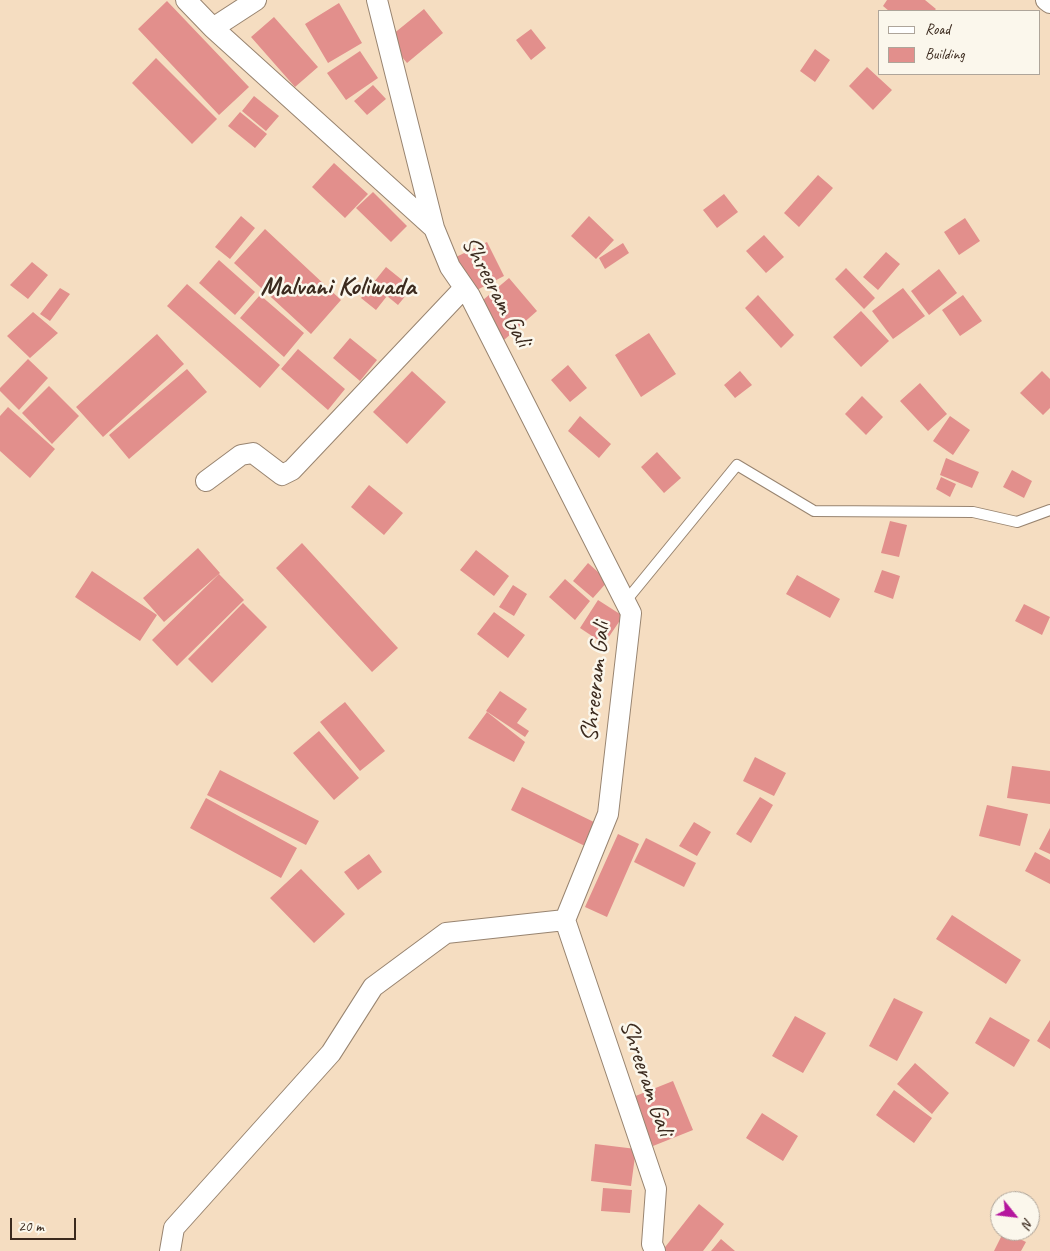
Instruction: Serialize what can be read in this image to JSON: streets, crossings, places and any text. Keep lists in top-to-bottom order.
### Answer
{
  "streets": {
    "street": ["Shreeram Gali"]
  },
  "districts": ["Malvani Koliwada"],
  "legend": ["Road", "Building"],
  "scale_bar": "20 m",
  "north": "bottom right"
}
